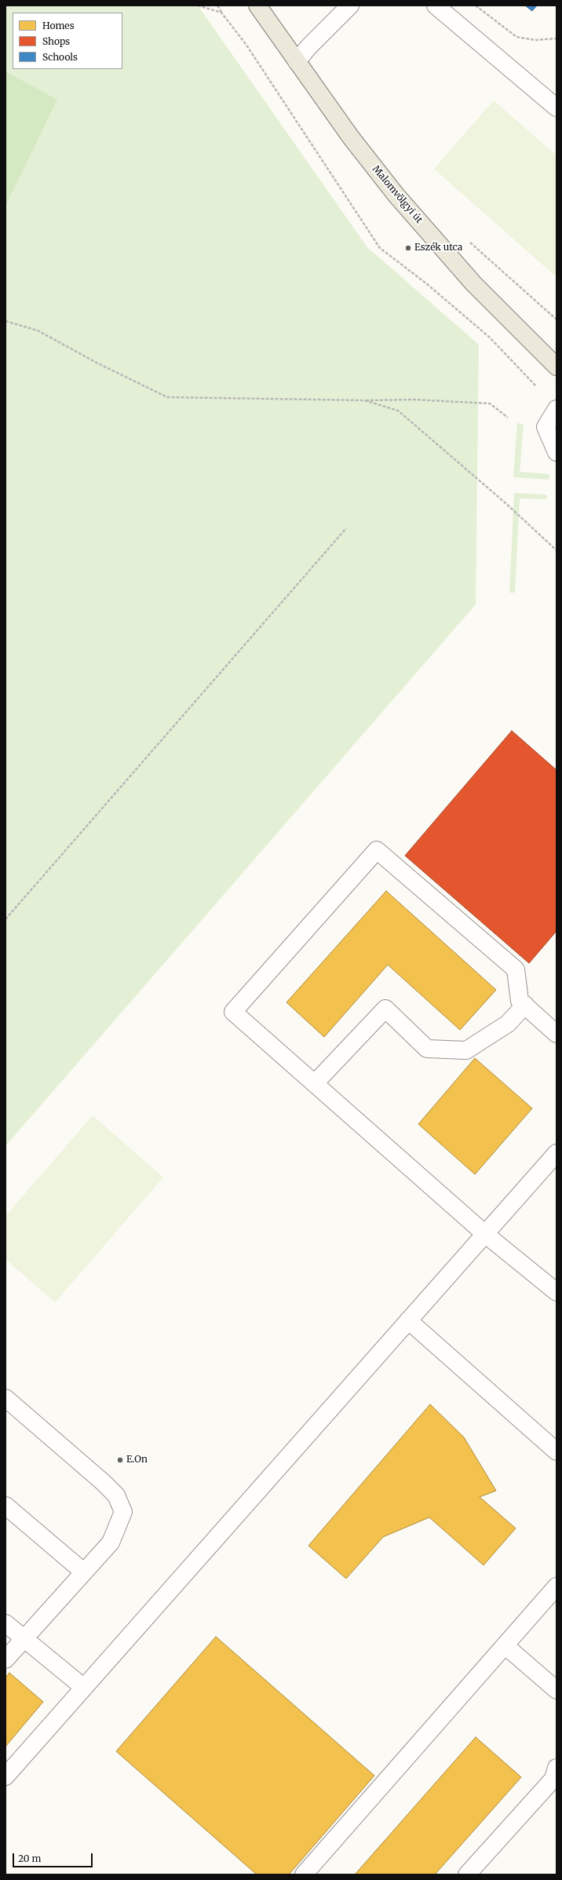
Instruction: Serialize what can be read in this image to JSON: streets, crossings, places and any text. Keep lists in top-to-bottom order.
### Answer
{
  "streets": {
    "main road": ["Malomvölgyi út"]
  },
  "places": ["Eszék utca", "E.On"],
  "legend": ["Homes", "Shops", "Schools"],
  "scale_bar": "20 m"
}
